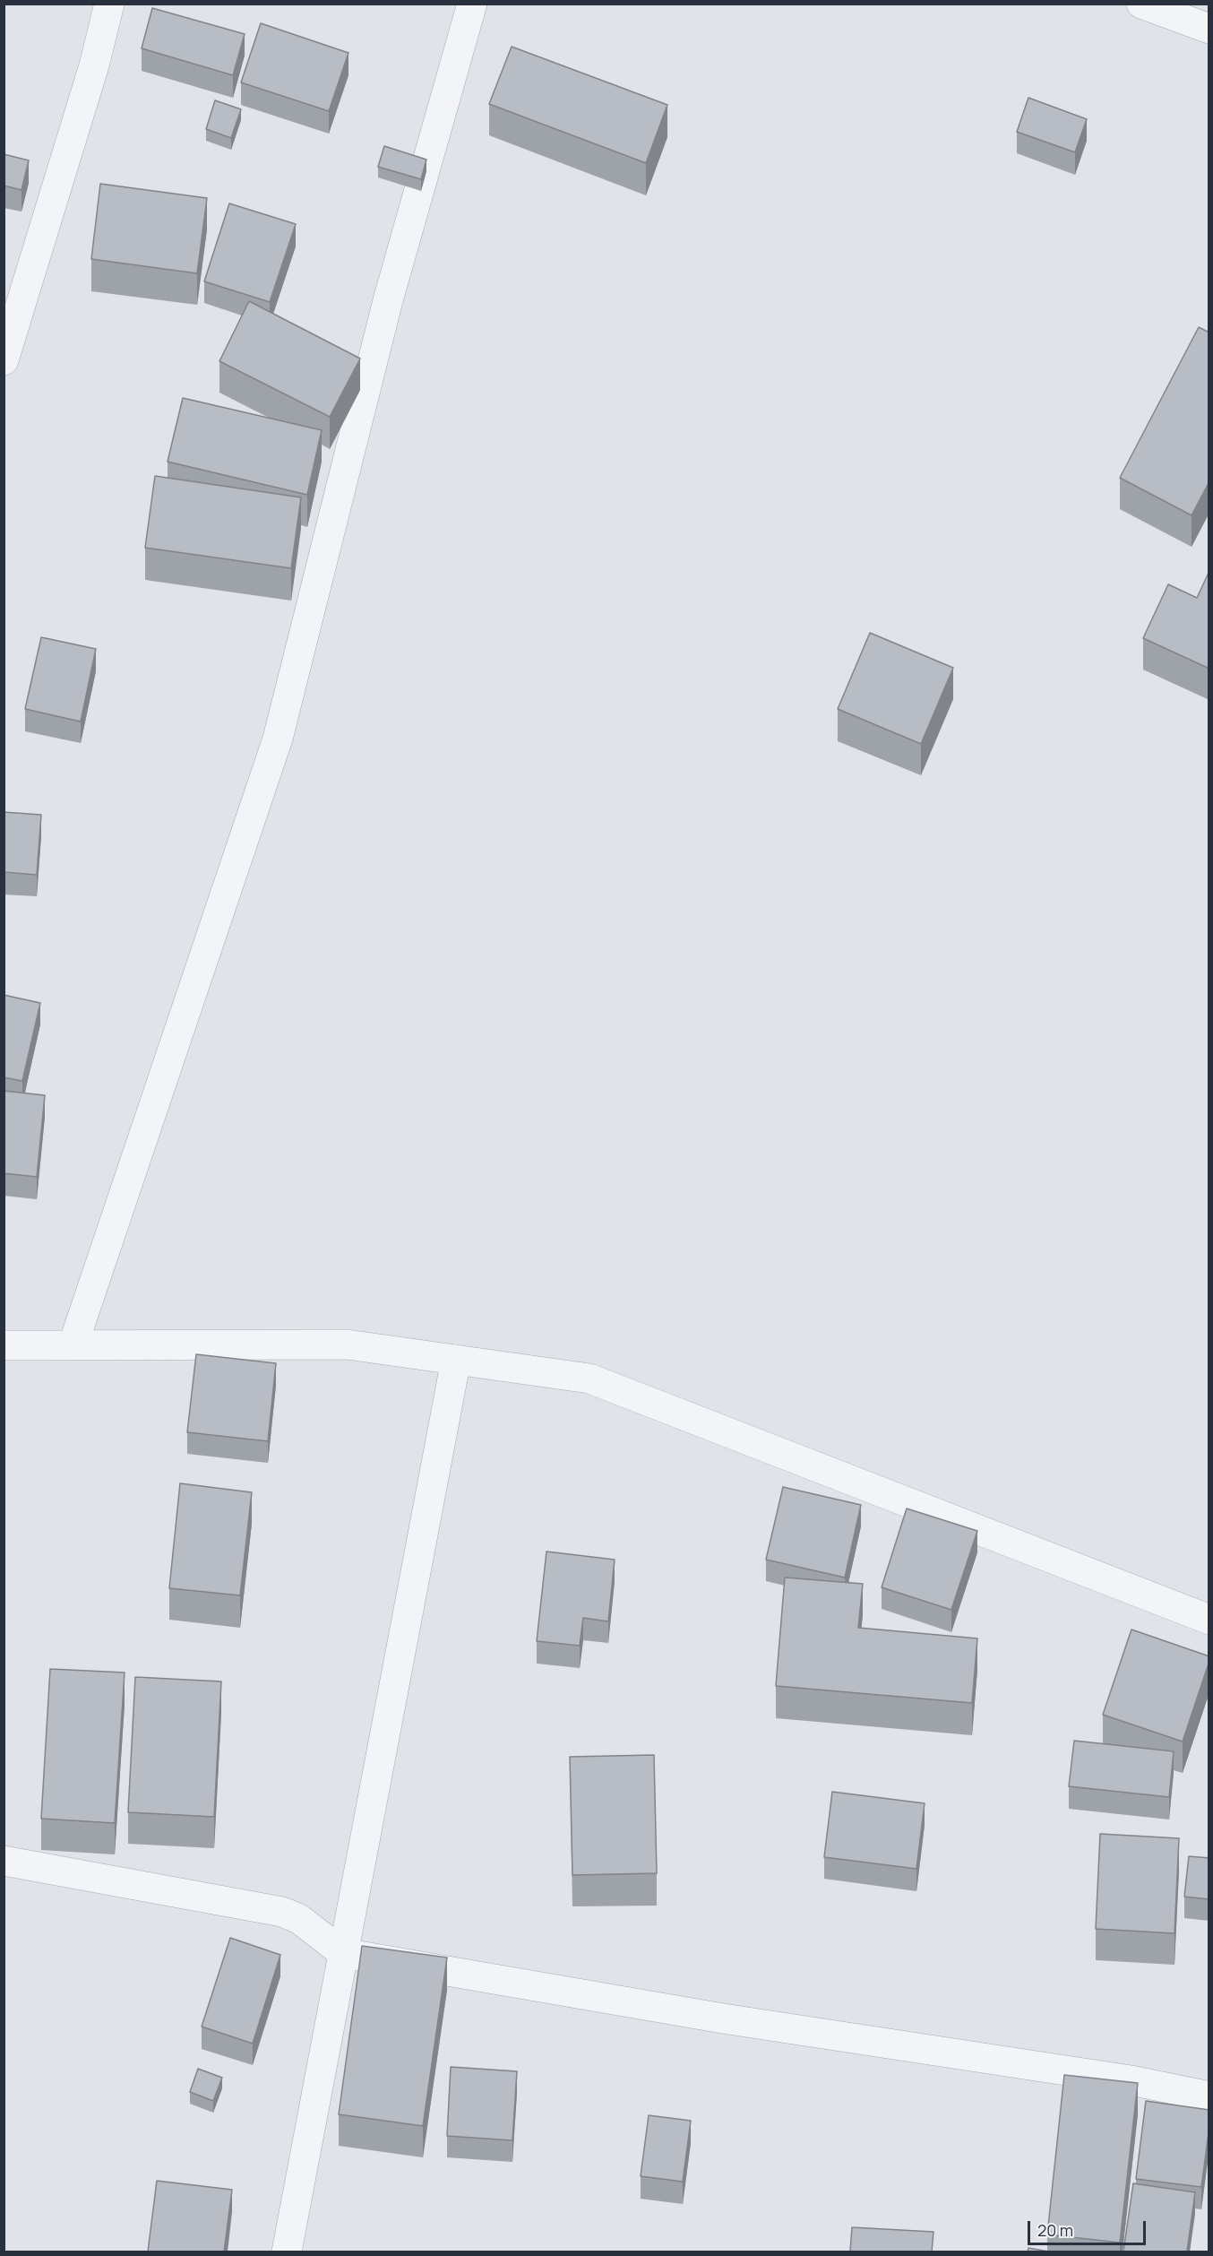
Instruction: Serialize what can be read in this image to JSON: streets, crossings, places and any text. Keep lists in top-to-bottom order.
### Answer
{
  "scale_bar": "20 m"
}
